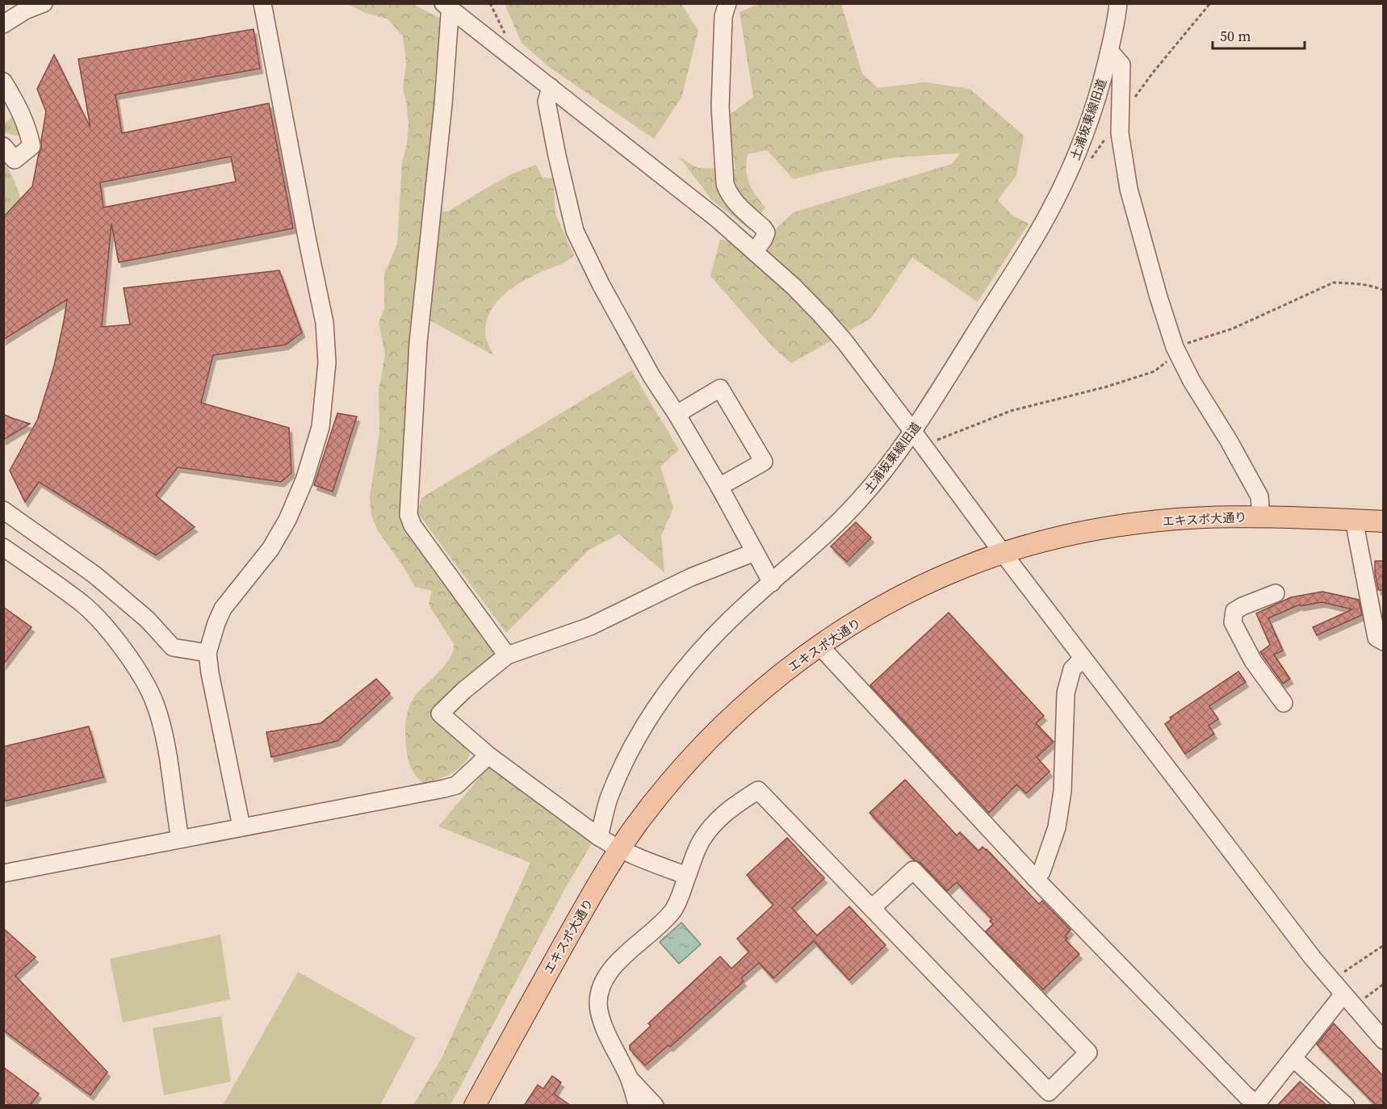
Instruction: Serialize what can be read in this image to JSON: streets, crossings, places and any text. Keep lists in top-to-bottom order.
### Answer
{
  "streets": {
    "main road": ["エキスポ大通り"],
    "street": ["土浦坂東線旧道"]
  },
  "scale_bar": "50 m"
}
